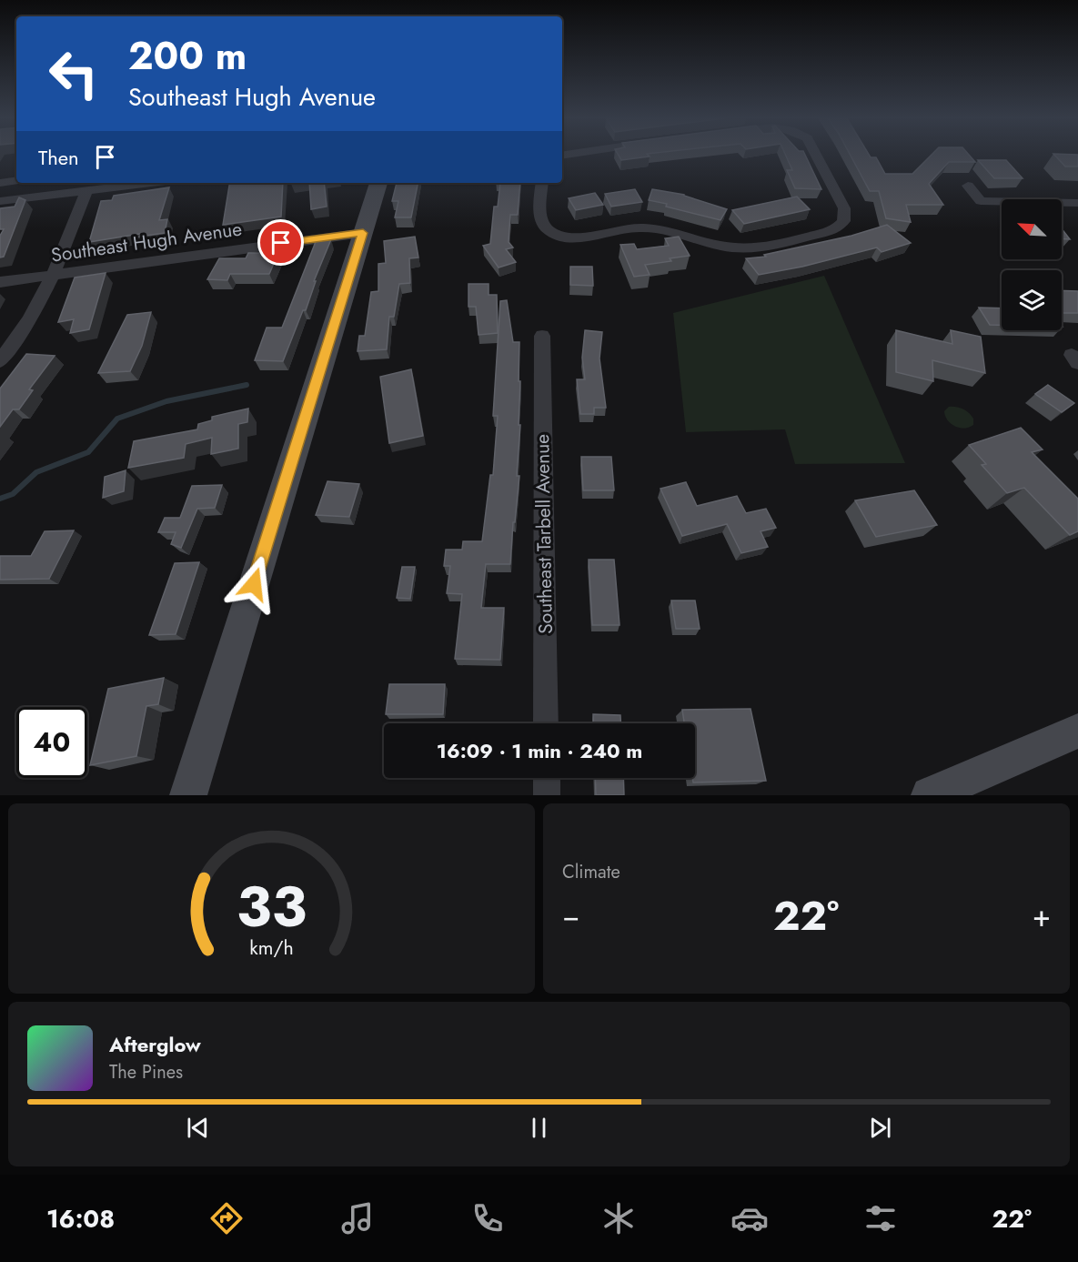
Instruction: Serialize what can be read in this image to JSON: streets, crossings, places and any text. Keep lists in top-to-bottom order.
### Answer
{
  "streets": {
    "street": ["Southeast Hugh Avenue", "Southeast Tarbell Avenue"]
  },
  "north": "top left",
  "page": {
    "turn": ["200 m", "Southeast Hugh Avenue"],
    "then": "Then",
    "limit": "40",
    "trip": "16:09 · 1 min · 240 m",
    "tile": "Climate",
    "heat": ["−", "22°", "+"],
    "song": ["Afterglow", "The Pines"],
    "tabs": ["16:08", "22°"],
    "gauge": ["33", "km/h"]
  }
}
